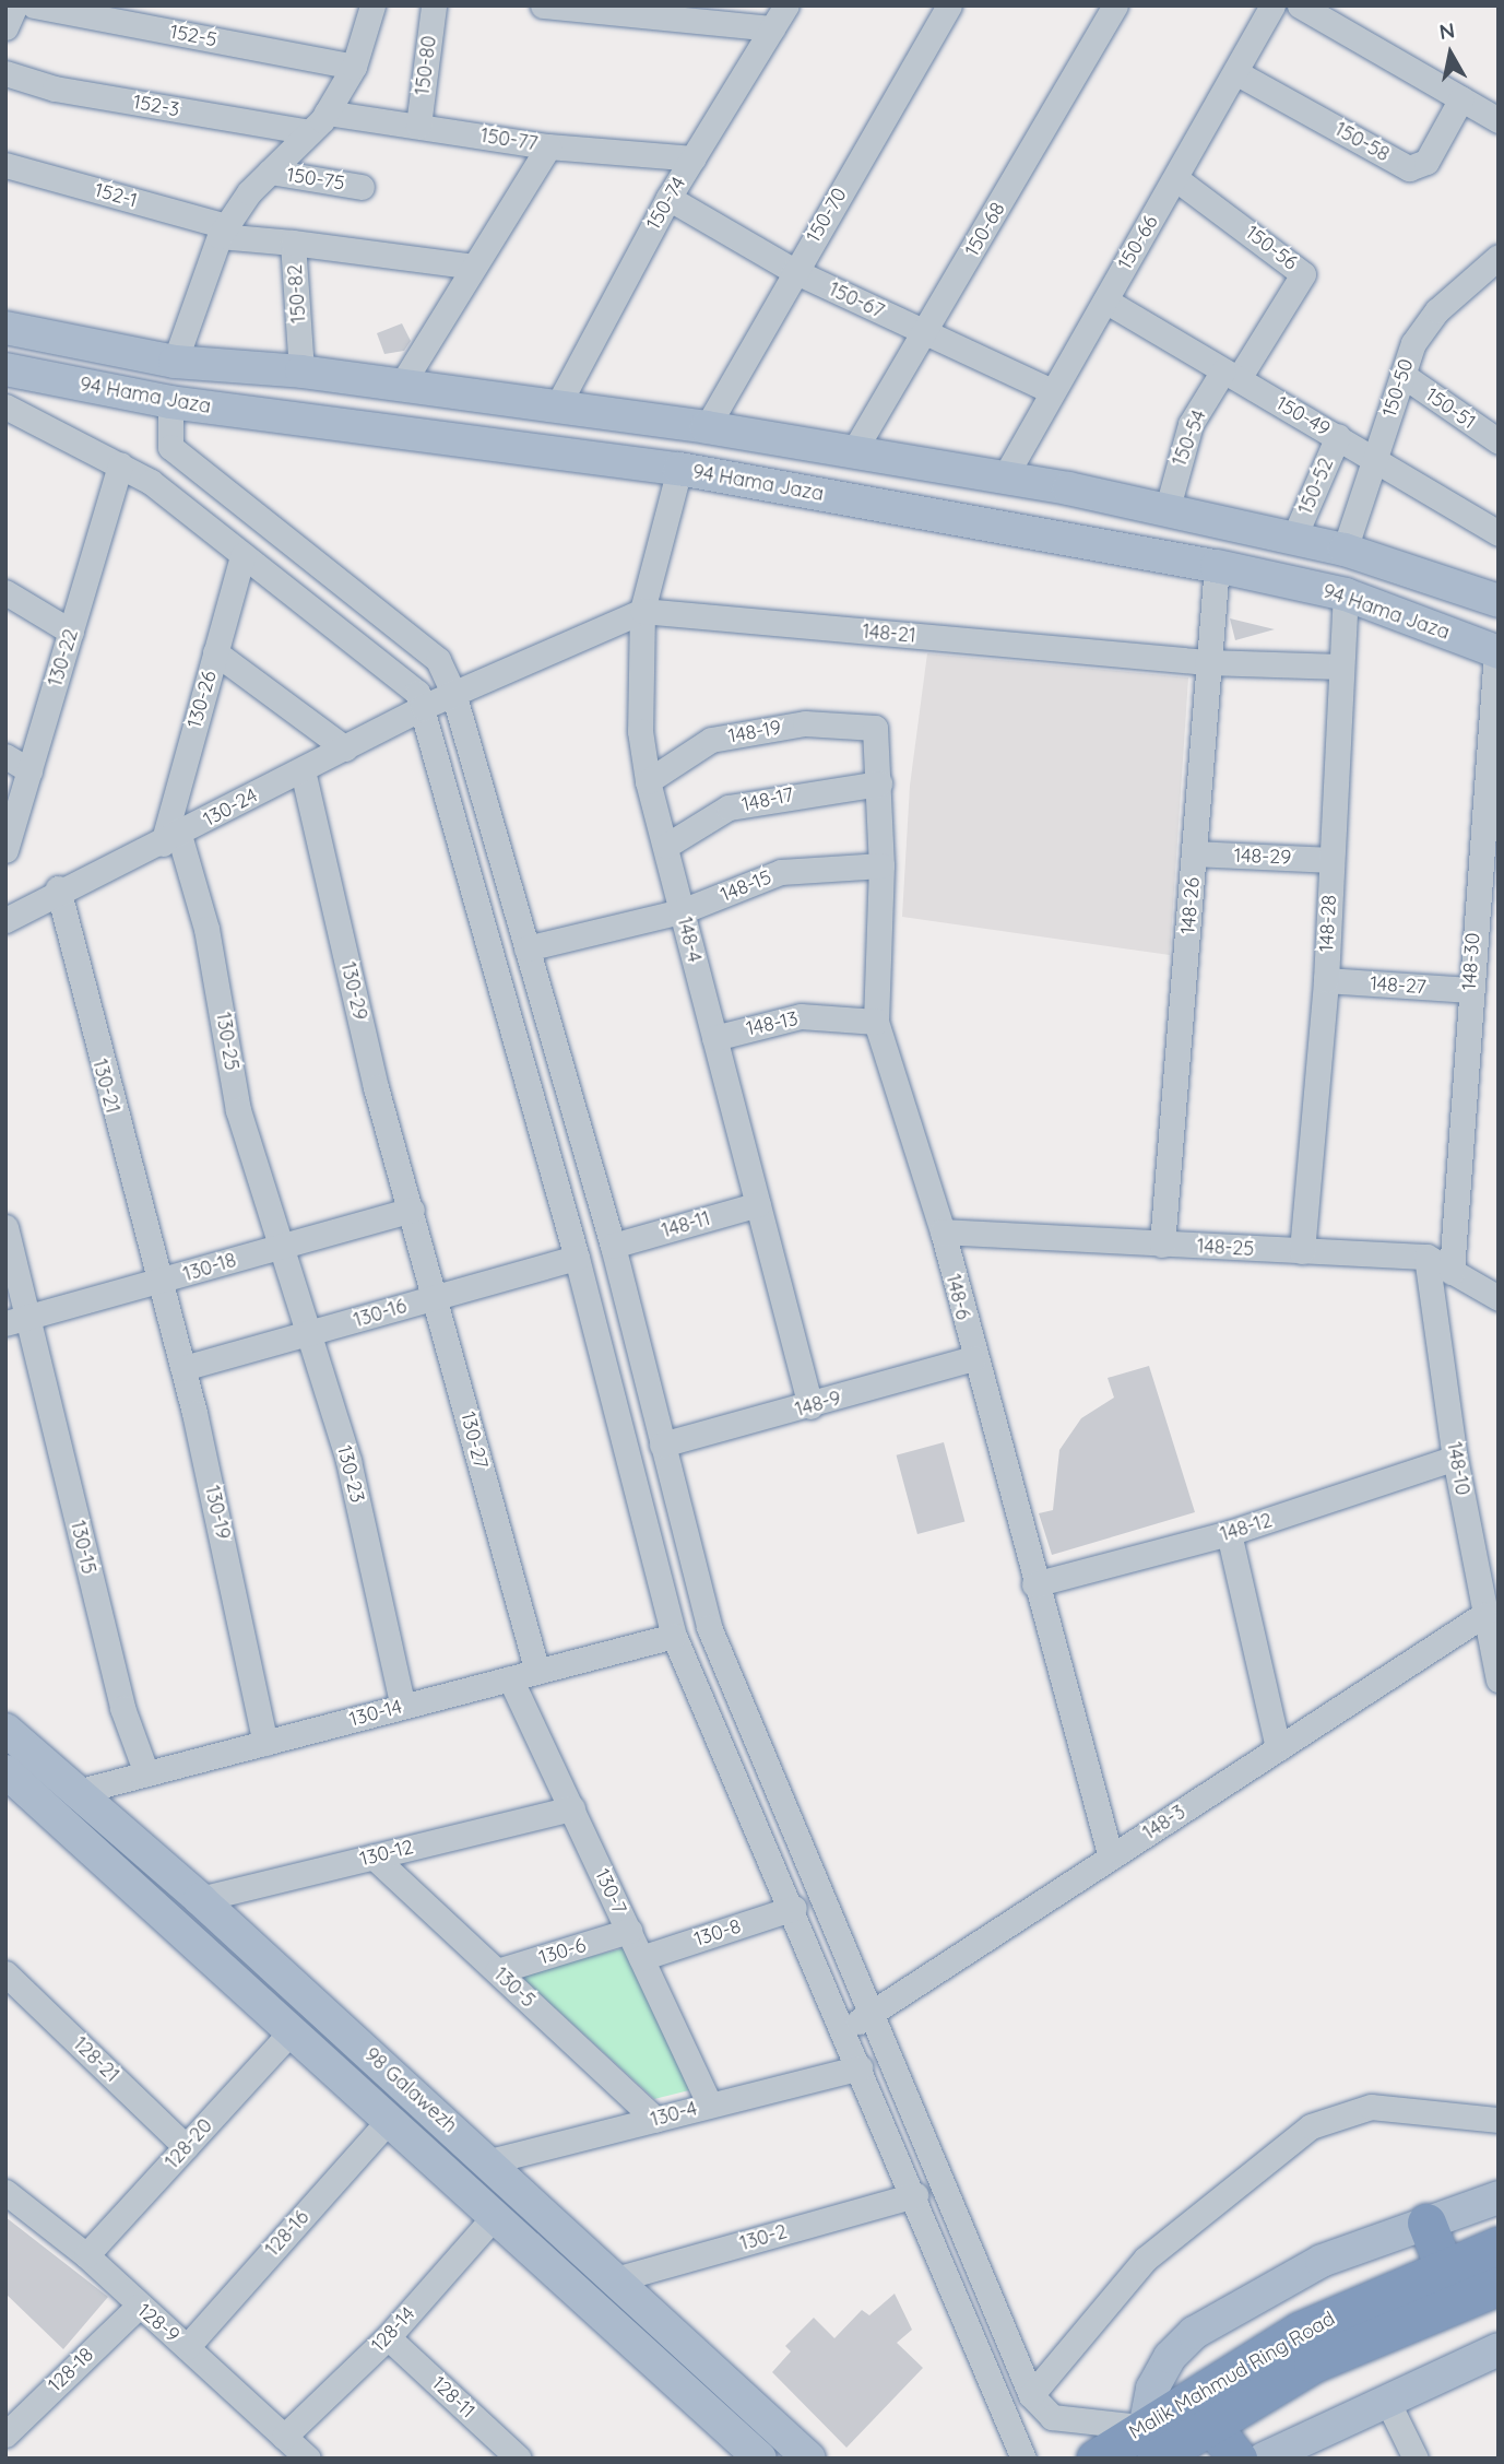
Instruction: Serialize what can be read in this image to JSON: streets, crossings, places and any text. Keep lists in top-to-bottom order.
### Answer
{
  "streets": {
    "highway": ["Malik Mahmud Ring Road"],
    "main road": ["94 Hama Jaza", "98 Galawezh"],
    "street": [
      "152-5",
      "150-80",
      "152-3",
      "150-77",
      "150-58",
      "150-75",
      "152-1",
      "150-74",
      "150-70",
      "150-68",
      "150-66",
      "150-56",
      "150-82",
      "150-67",
      "150-50",
      "150-51",
      "150-49",
      "150-54",
      "150-52",
      "148-21",
      "130-22",
      "130-26",
      "148-19",
      "148-17",
      "130-24",
      "148-29",
      "148-15",
      "148-26",
      "148-28",
      "148-4",
      "148-30",
      "148-27",
      "130-29",
      "148-13",
      "130-25",
      "130-21",
      "148-11",
      "148-25",
      "130-18",
      "148-6",
      "130-16",
      "148-9",
      "130-27",
      "148-10",
      "130-23",
      "130-19",
      "148-12",
      "130-15",
      "130-14",
      "148-3",
      "130-12",
      "130-7",
      "130-8",
      "130-6",
      "130-5",
      "128-21",
      "130-4",
      "128-20",
      "128-16",
      "130-2",
      "128-9",
      "128-14",
      "128-18",
      "128-11"
    ]
  },
  "crossings": [
    ["150-80", "150-77"],
    ["150-77", "150-74"],
    ["150-58", "150-66"],
    ["152-1", "150-82"],
    ["150-74", "150-67"],
    ["150-74", "94 Hama Jaza"],
    ["150-70", "150-67"],
    ["150-70", "94 Hama Jaza"],
    ["150-68", "150-67"],
    ["150-68", "94 Hama Jaza"],
    ["150-66", "150-56"],
    ["150-66", "150-67"],
    ["150-66", "94 Hama Jaza"],
    ["150-66", "150-49"],
    ["150-56", "150-49"],
    ["150-56", "150-54"],
    ["150-82", "94 Hama Jaza"],
    ["150-50", "94 Hama Jaza"],
    ["150-50", "150-51"],
    ["150-50", "150-49"],
    ["94 Hama Jaza", "150-54"],
    ["94 Hama Jaza", "150-52"],
    ["94 Hama Jaza", "148-26"],
    ["94 Hama Jaza", "148-28"],
    ["94 Hama Jaza", "148-4"],
    ["94 Hama Jaza", "148-30"],
    ["150-49", "150-54"],
    ["150-49", "150-52"],
    ["148-21", "130-24"],
    ["148-21", "148-26"],
    ["148-21", "148-28"],
    ["148-21", "148-4"],
    ["130-26", "130-24"],
    ["130-26", "130-25"],
    ["148-19", "148-4"],
    ["148-19", "148-6"],
    ["148-17", "148-4"],
    ["148-17", "148-6"],
    ["130-24", "130-29"],
    ["130-24", "130-25"],
    ["130-24", "130-21"],
    ["148-29", "148-26"],
    ["148-29", "148-28"],
    ["148-15", "148-4"],
    ["148-15", "148-6"],
    ["148-26", "148-25"],
    ["148-28", "148-27"],
    ["148-28", "148-25"],
    ["148-4", "148-13"],
    ["148-4", "148-11"],
    ["148-4", "148-9"],
    ["148-30", "148-27"],
    ["148-30", "148-25"],
    ["130-29", "130-18"],
    ["130-29", "130-27"],
    ["148-13", "148-6"],
    ["130-25", "130-18"],
    ["130-25", "130-23"],
    ["130-21", "130-18"],
    ["130-21", "130-19"],
    ["148-25", "148-6"],
    ["148-25", "148-10"],
    ["130-18", "130-27"],
    ["130-18", "130-23"],
    ["130-18", "130-19"],
    ["130-18", "130-15"],
    ["148-6", "148-9"],
    ["148-6", "148-12"],
    ["148-6", "148-3"],
    ["130-16", "130-27"],
    ["130-16", "130-23"],
    ["130-16", "130-19"],
    ["130-27", "130-14"],
    ["148-10", "148-12"],
    ["148-10", "148-3"],
    ["130-23", "130-14"],
    ["130-19", "130-14"],
    ["130-15", "130-14"],
    ["130-14", "130-7"],
    ["130-14", "98 Galawezh"],
    ["130-12", "130-7"],
    ["130-12", "130-5"],
    ["130-12", "98 Galawezh"],
    ["130-7", "130-8"],
    ["130-7", "130-6"],
    ["130-7", "130-4"],
    ["130-6", "130-5"],
    ["130-5", "130-4"],
    ["128-21", "128-20"],
    ["98 Galawezh", "130-4"],
    ["98 Galawezh", "128-20"],
    ["98 Galawezh", "128-16"],
    ["98 Galawezh", "130-2"],
    ["98 Galawezh", "128-14"],
    ["128-20", "128-9"],
    ["128-16", "128-9"],
    ["128-9", "128-14"],
    ["128-9", "128-18"],
    ["128-14", "128-11"]
  ],
  "north": "top"
}
